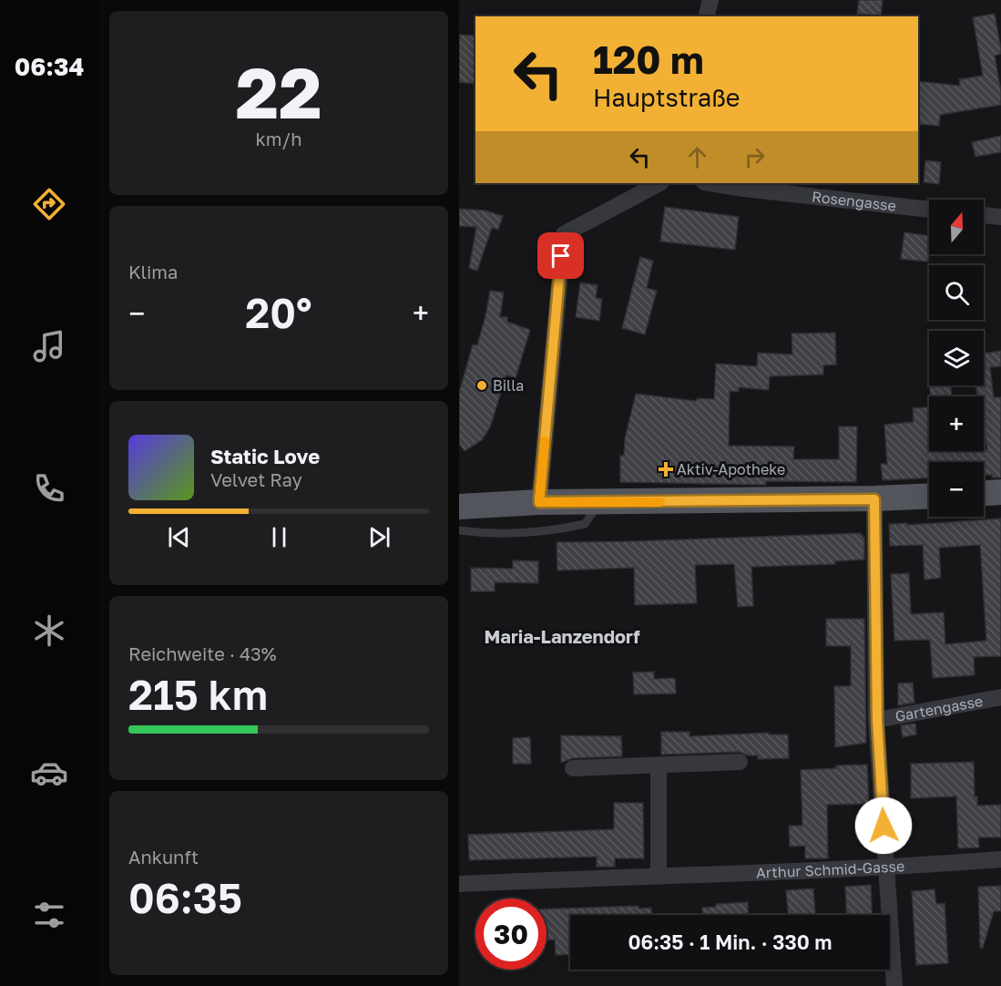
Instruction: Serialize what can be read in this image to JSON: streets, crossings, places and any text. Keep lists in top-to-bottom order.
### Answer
{
  "streets": {
    "street": ["Rosengasse", "Gartengasse", "Arthur Schmid-Gasse"]
  },
  "districts": ["Maria-Lanzendorf"],
  "places": {
    "other": ["Billa"],
    "health": ["Aktiv-Apotheke"]
  },
  "north": "top",
  "page": {
    "tabs": "06:34",
    "tile": [
      ["22", "km/h"],
      "Klima",
      ["Reichweite · 43%", "215 km"],
      ["Ankunft", "06:35"]
    ],
    "turn": ["120 m", "Hauptstraße"],
    "map_buttons": ["+", "−"],
    "heat": ["−", "20°", "+"],
    "song": ["Static Love", "Velvet Ray"],
    "limit": "30",
    "trip": "06:35 · 1 Min. · 330 m"
  }
}
